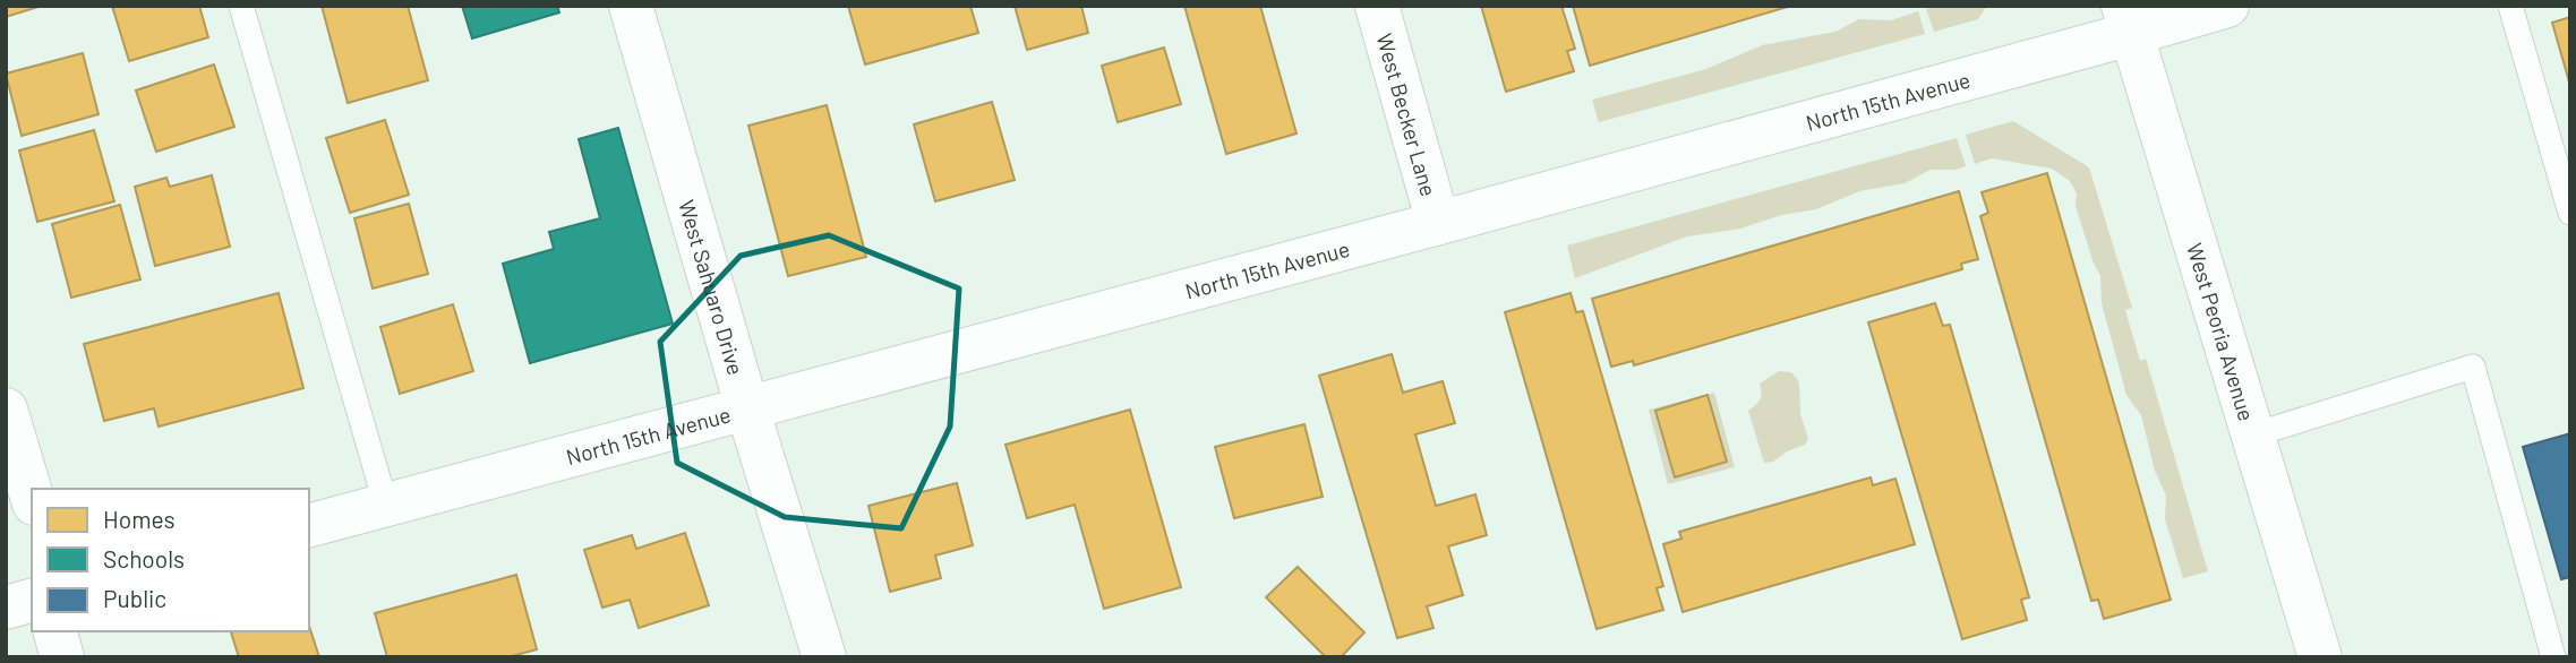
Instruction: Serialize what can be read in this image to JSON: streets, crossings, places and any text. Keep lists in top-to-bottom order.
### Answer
{
  "streets": {
    "street": [
      "North 15th Avenue",
      "West Becker Lane",
      "West Sahuaro Drive",
      "West Peoria Avenue"
    ]
  },
  "crossings": [
    ["North 15th Avenue", "West Becker Lane"],
    ["North 15th Avenue", "West Sahuaro Drive"],
    ["North 15th Avenue", "West Peoria Avenue"]
  ],
  "legend": ["Homes", "Schools", "Public"]
}
